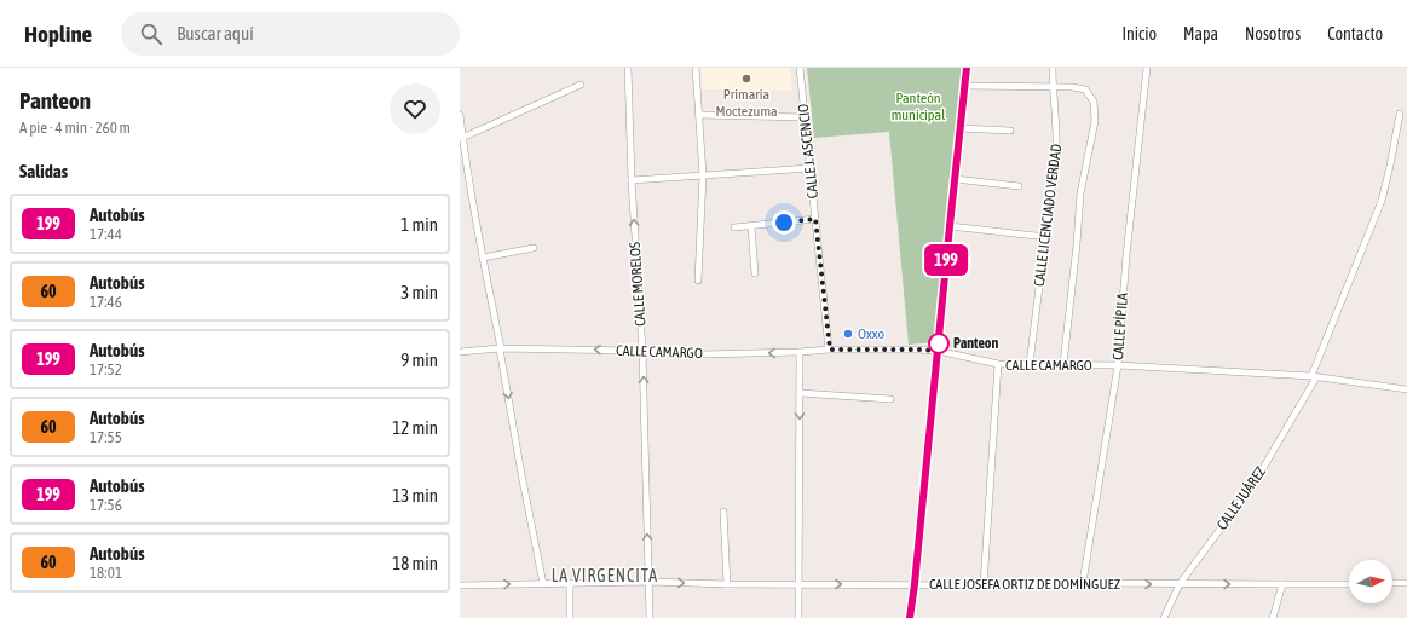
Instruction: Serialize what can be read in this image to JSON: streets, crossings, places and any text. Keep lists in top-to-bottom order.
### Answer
{
  "streets": {
    "street": [
      "CALLE J. ASCENCIO",
      "CALLE LICENCIADO VERDAD",
      "CALLE MORELOS",
      "CALLE PÍPILA",
      "CALLE CAMARGO",
      "CALLE JUÁREZ",
      "CALLE JOSEFA ORTIZ DE DOMÍNGUEZ"
    ]
  },
  "crossings": [
    ["CALLE J. ASCENCIO", "CALLE CAMARGO"],
    ["CALLE LICENCIADO VERDAD", "CALLE CAMARGO"],
    ["CALLE MORELOS", "CALLE CAMARGO"],
    ["CALLE MORELOS", "CALLE JOSEFA ORTIZ DE DOMÍNGUEZ"],
    ["CALLE PÍPILA", "CALLE CAMARGO"],
    ["CALLE PÍPILA", "CALLE JOSEFA ORTIZ DE DOMÍNGUEZ"],
    ["CALLE CAMARGO", "CALLE JUÁREZ"],
    ["CALLE JUÁREZ", "CALLE JOSEFA ORTIZ DE DOMÍNGUEZ"]
  ],
  "one_way": ["CALLE MORELOS", "CALLE JOSEFA ORTIZ DE DOMÍNGUEZ"],
  "districts": ["LA VIRGENCITA"],
  "parks": ["Panteón municipal"],
  "places": ["Primaria Moctezuma", "Oxxo", "Panteon"],
  "lines": ["bus line 199"],
  "north": "right",
  "page": {
    "header": "Hopline",
    "search": "Buscar aquí",
    "nav": [
      "Inicio",
      "Mapa",
      "Nosotros",
      "Contacto"
    ],
    "heading": [
      ["Panteon", "A pie · 4 min · 260 m"],
      "Salidas"
    ],
    "on_map": "199",
    "list": [
      {
        "mark": "199",
        "name": "Autobús",
        "note": "17:44",
        "value": "1 min"
      },
      {
        "mark": "60",
        "name": "Autobús",
        "note": "17:46",
        "value": "3 min"
      },
      {
        "mark": "199",
        "name": "Autobús",
        "note": "17:52",
        "value": "9 min"
      },
      {
        "mark": "60",
        "name": "Autobús",
        "note": "17:55",
        "value": "12 min"
      },
      {
        "mark": "199",
        "name": "Autobús",
        "note": "17:56",
        "value": "13 min"
      },
      {
        "mark": "60",
        "name": "Autobús",
        "note": "18:01",
        "value": "18 min"
      }
    ]
  }
}
